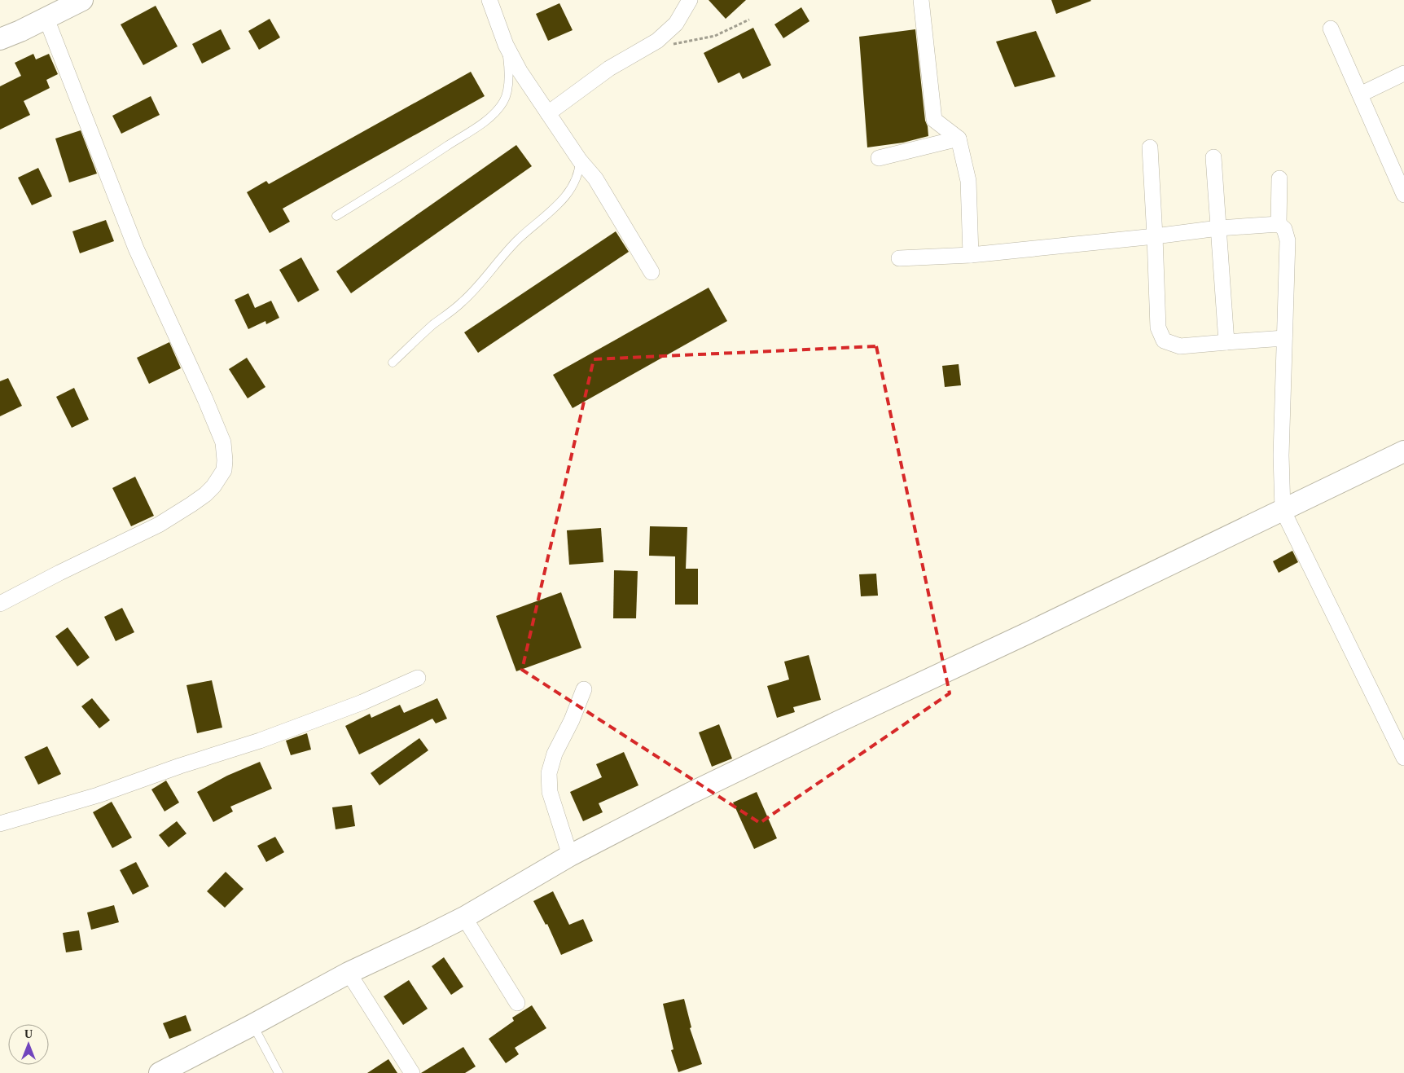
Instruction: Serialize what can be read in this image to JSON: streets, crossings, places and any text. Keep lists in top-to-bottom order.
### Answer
{
  "north": "top"
}
